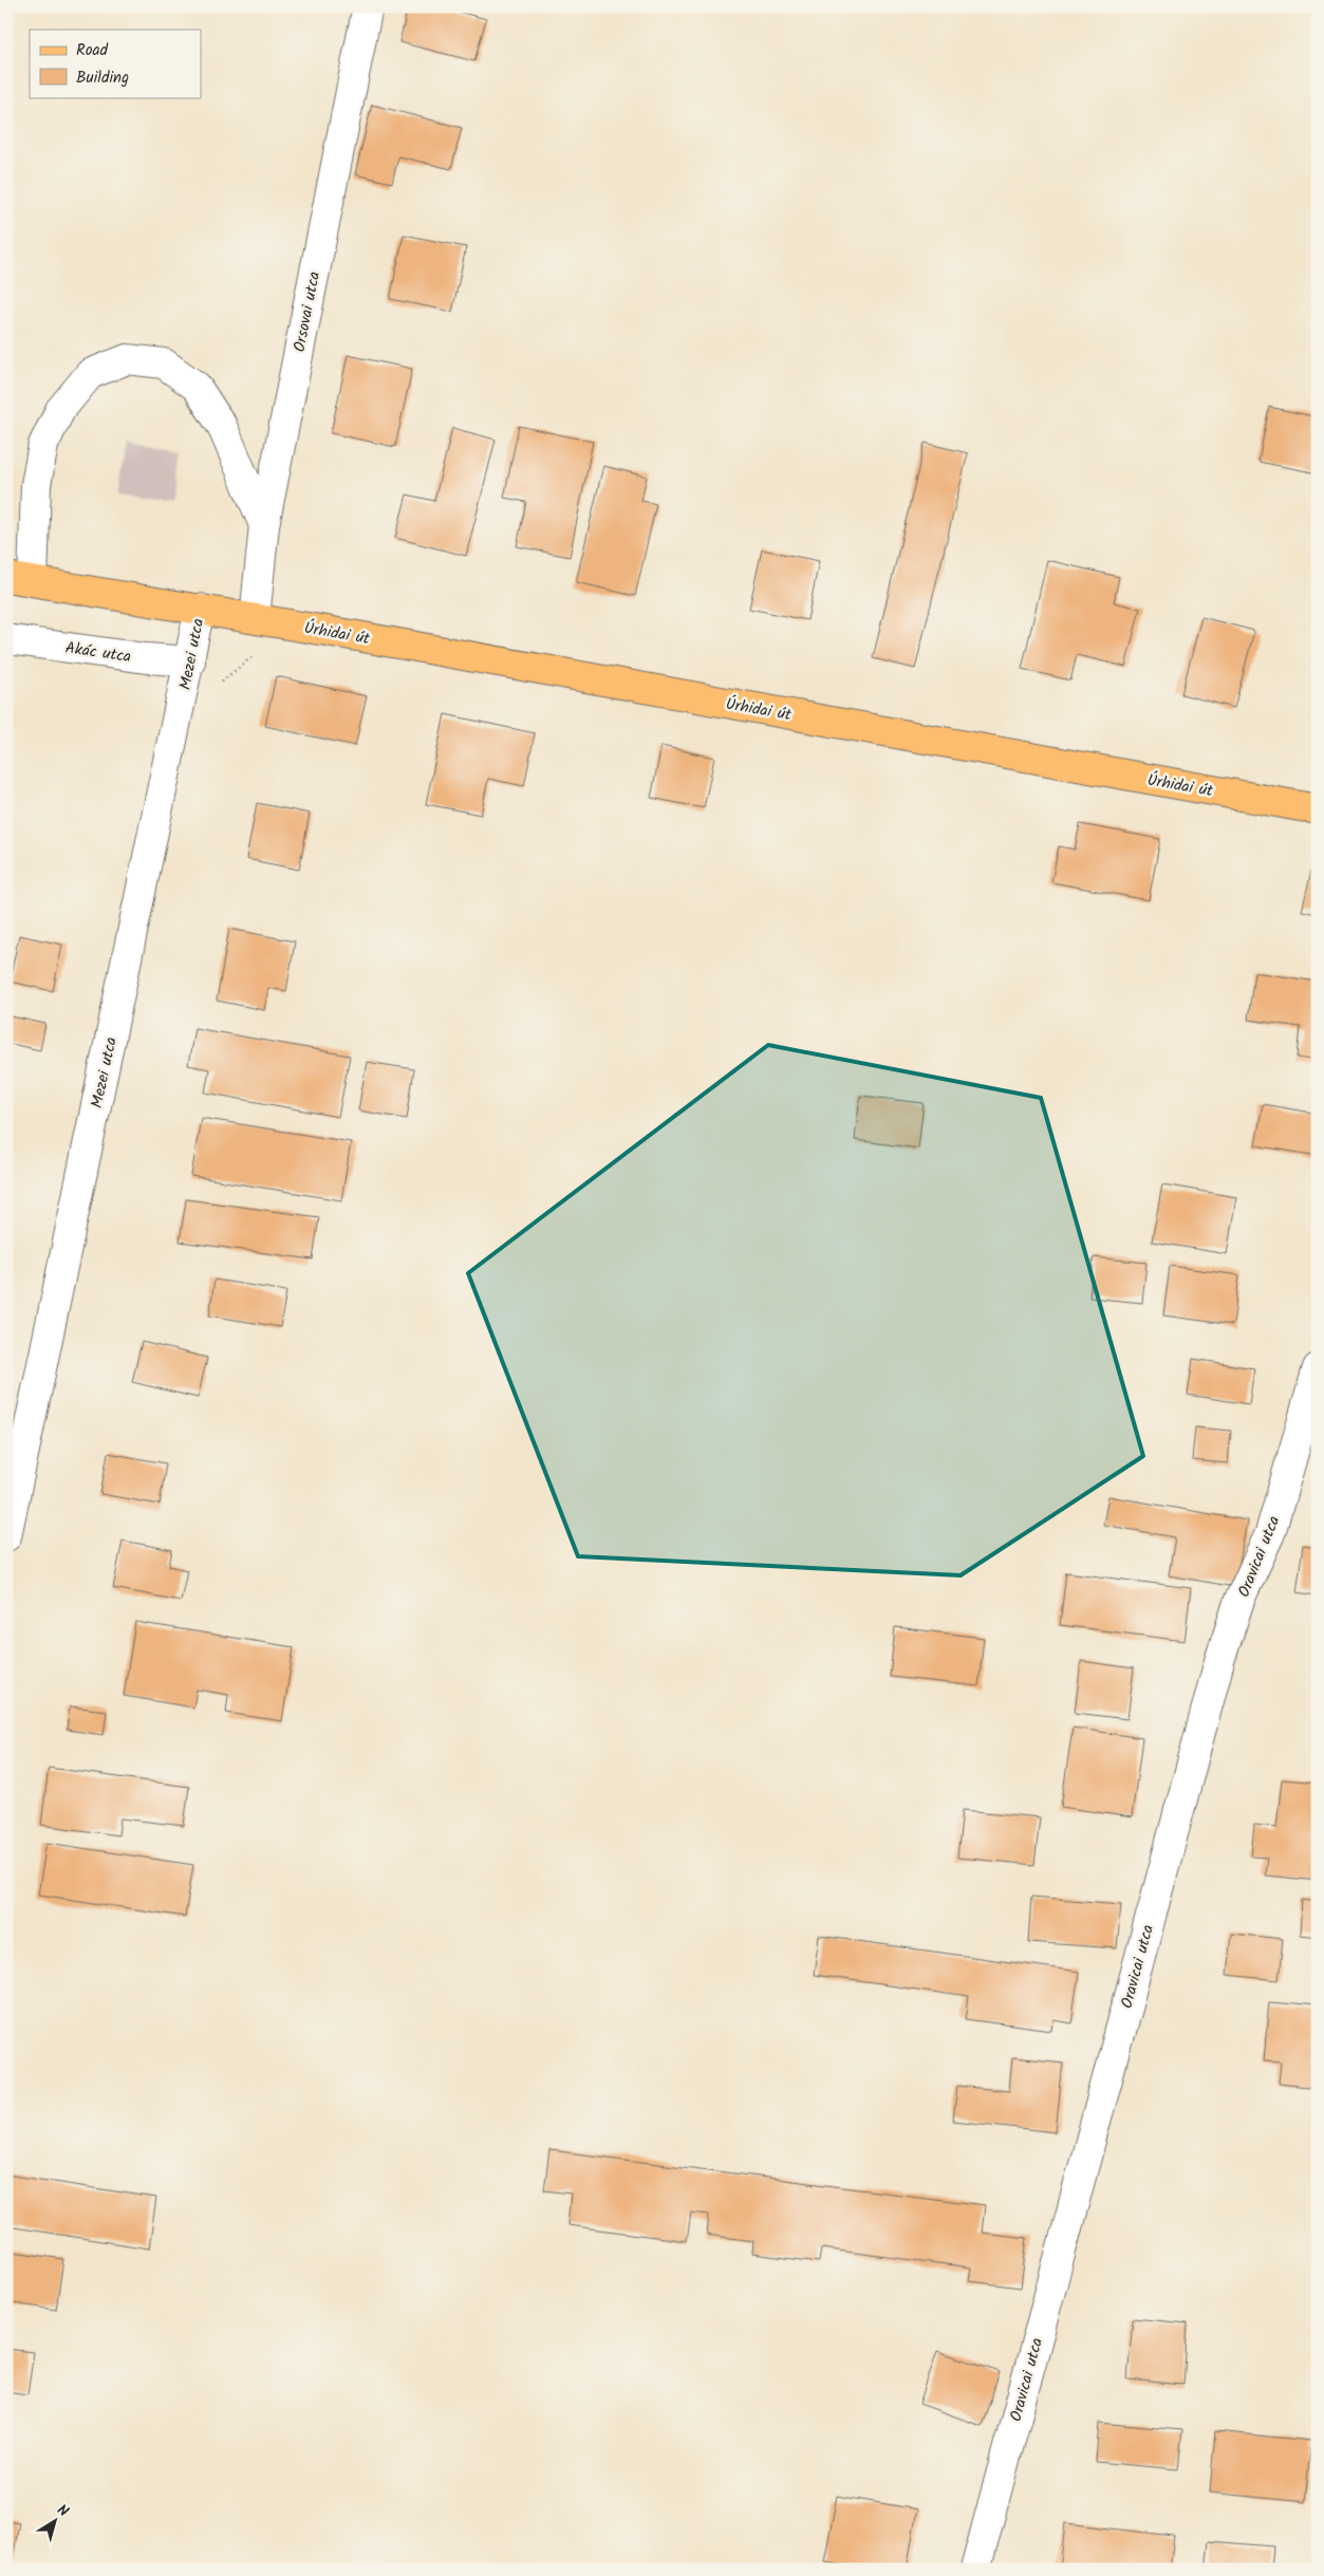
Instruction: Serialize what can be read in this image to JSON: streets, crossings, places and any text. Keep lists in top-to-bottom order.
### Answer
{
  "streets": {
    "main road": ["Úrhidai út"],
    "street": [
      "Orsovai utca",
      "Akác utca",
      "Mezei utca",
      "Oravicai utca"
    ]
  },
  "crossings": [
    ["Orsovai utca", "Úrhidai út"],
    ["Úrhidai út", "Mezei utca"],
    ["Akác utca", "Mezei utca"]
  ],
  "legend": ["Road", "Building"],
  "north": "top right"
}
